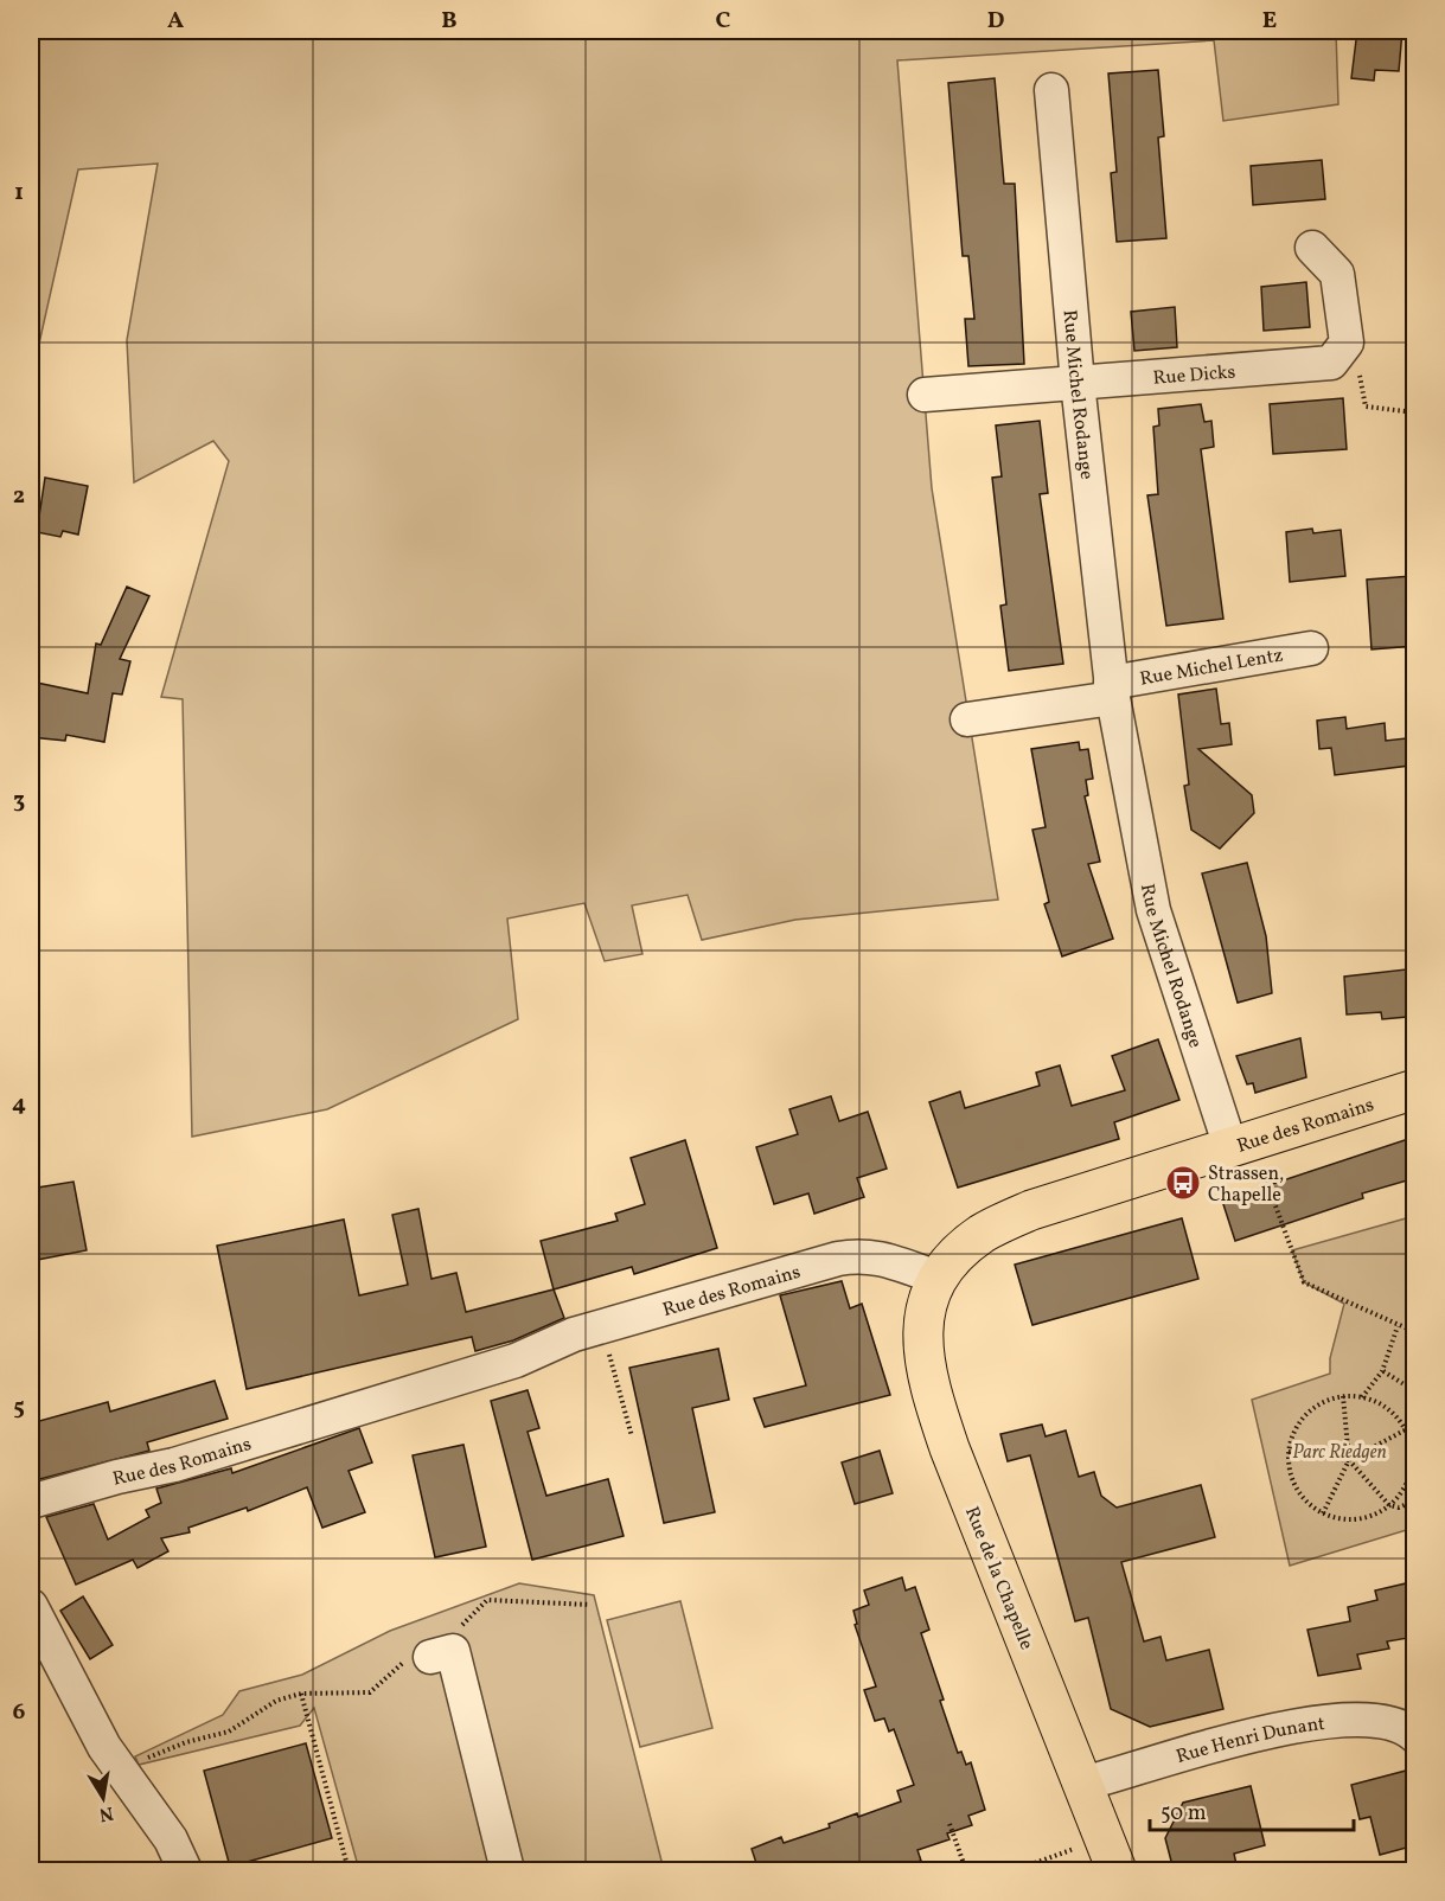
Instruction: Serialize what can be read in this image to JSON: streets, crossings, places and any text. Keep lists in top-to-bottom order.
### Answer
{
  "streets": {
    "main road": ["Rue des Romains", "Rue de la Chapelle"],
    "street": [
      "Rue Dicks",
      "Rue Michel Rodange",
      "Rue Michel Lentz",
      "Rue Henri Dunant"
    ]
  },
  "crossings": [
    ["Rue Dicks", "Rue Michel Rodange"],
    ["Rue Michel Rodange", "Rue Michel Lentz"],
    ["Rue Michel Rodange", "Rue des Romains"],
    ["Rue des Romains", "Rue de la Chapelle"],
    ["Rue de la Chapelle", "Rue Henri Dunant"]
  ],
  "parks": ["Parc Riedgen"],
  "places": {
    "bus stop": ["Strassen, Chapelle"]
  },
  "scale_bar": "50 m",
  "north": "bottom",
  "grid": {
    "columns": [
      "A",
      "B",
      "C",
      "D",
      "E"
    ],
    "rows": [
      "1",
      "2",
      "3",
      "4",
      "5",
      "6"
    ]
  }
}
